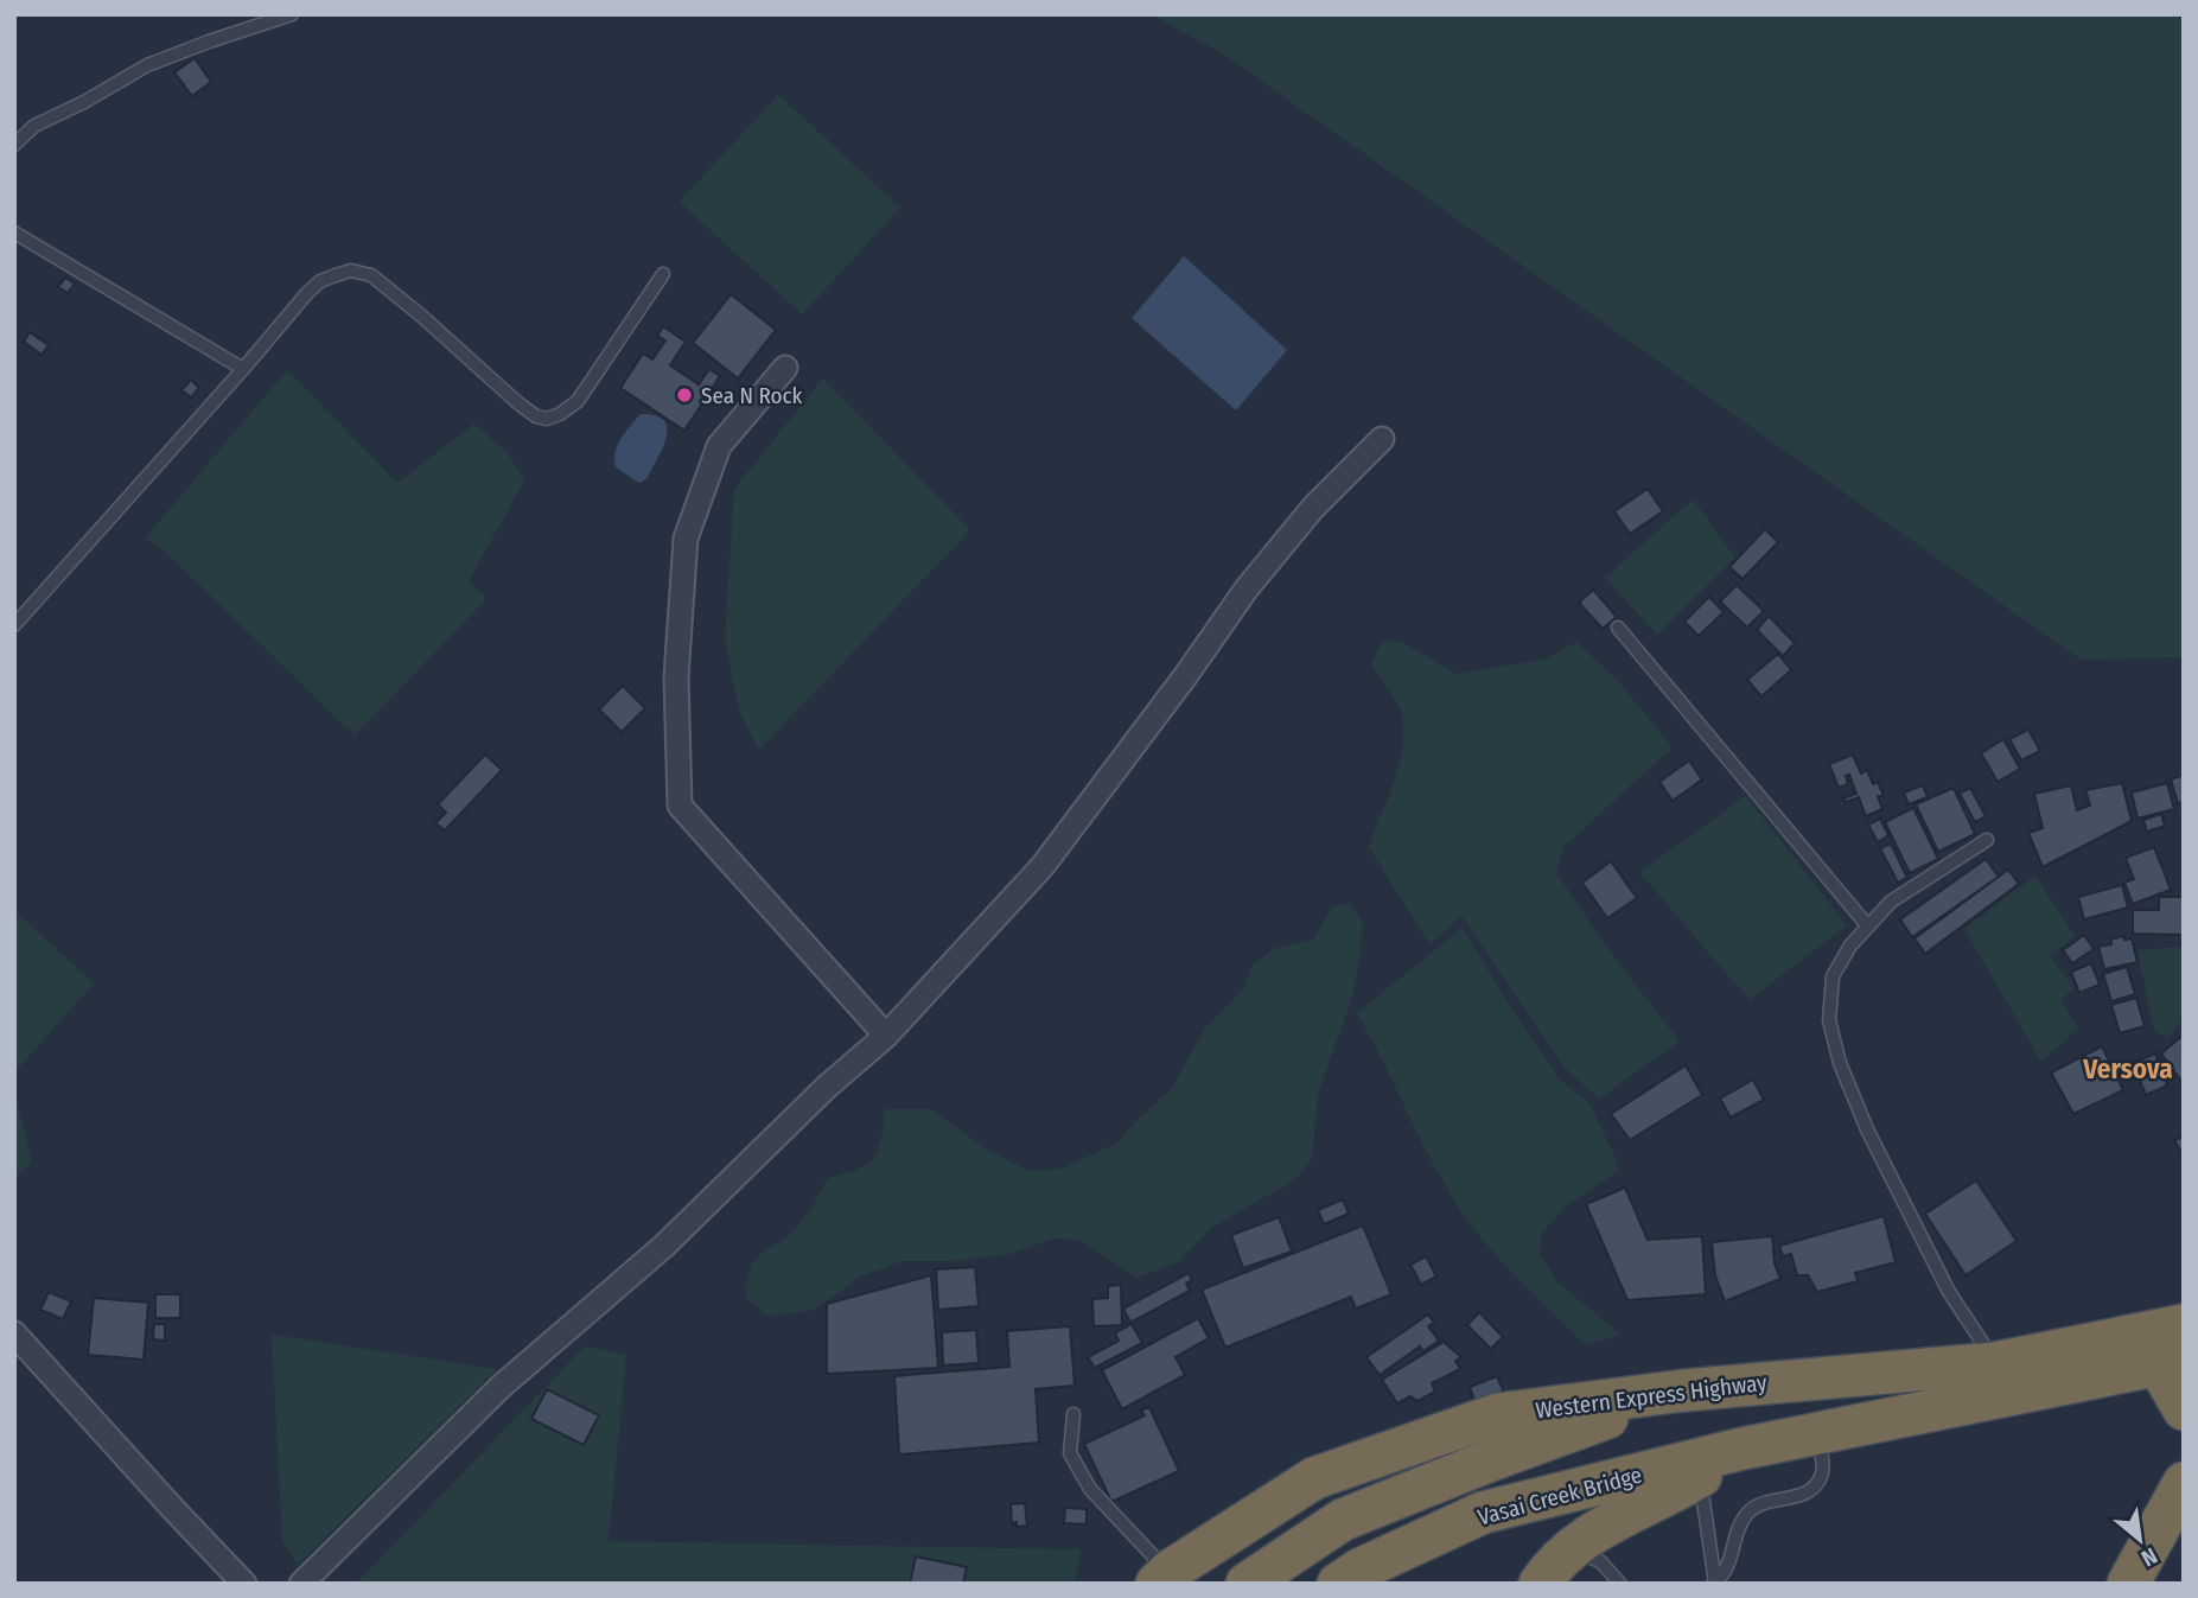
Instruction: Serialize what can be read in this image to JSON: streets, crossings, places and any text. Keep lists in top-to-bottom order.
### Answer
{
  "streets": {
    "highway": ["Western Express Highway", "Vasai Creek Bridge"]
  },
  "districts": ["Versova"],
  "places": ["Sea N Rock"],
  "north": "bottom right"
}
